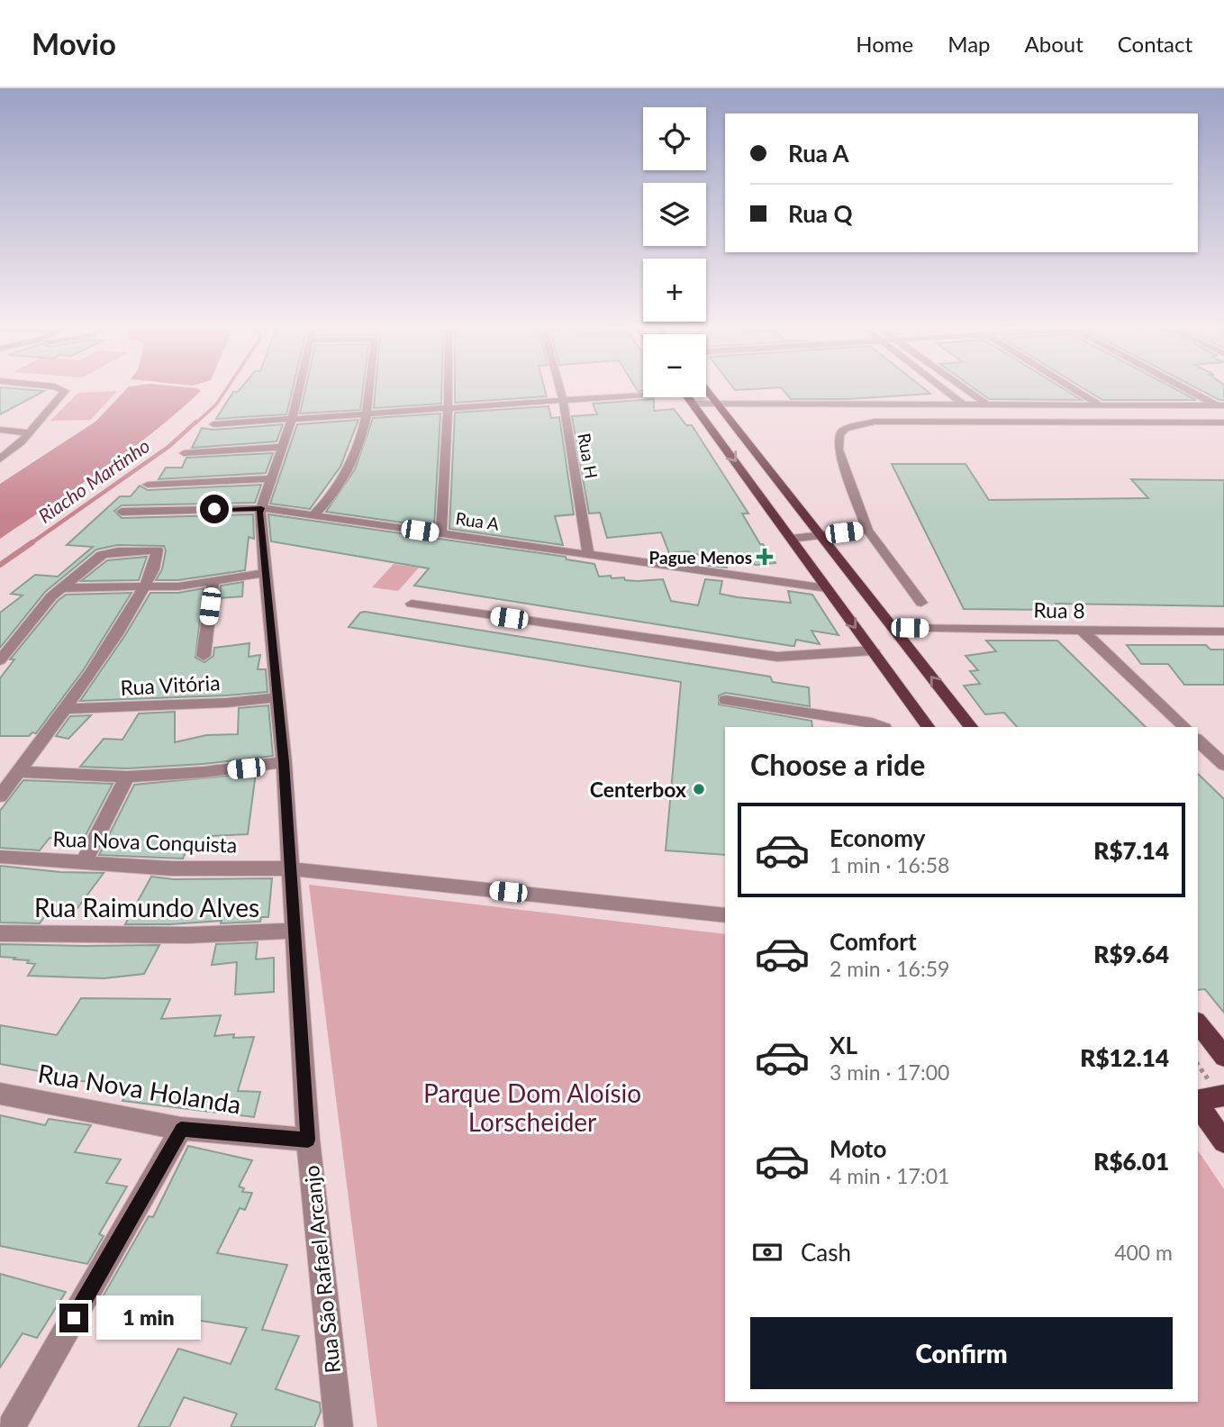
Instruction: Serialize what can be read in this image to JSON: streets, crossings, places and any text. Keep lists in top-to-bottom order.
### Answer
{
  "streets": {
    "street": [
      "Rua H",
      "Rua A",
      "Rua 8",
      "Rua Vitória",
      "Rua Nova Conquista",
      "Rua Raimundo Alves",
      "Rua Nova Holanda",
      "Rua São Rafael Arcanjo"
    ]
  },
  "crossings": [
    ["Rua H", "Rua A"],
    ["Rua A", "Rua São Rafael Arcanjo"],
    ["Rua Vitória", "Rua São Rafael Arcanjo"],
    ["Rua Nova Conquista", "Rua São Rafael Arcanjo"],
    ["Rua Raimundo Alves", "Rua São Rafael Arcanjo"],
    ["Rua Nova Holanda", "Rua São Rafael Arcanjo"]
  ],
  "water": ["Riacho Martinho"],
  "parks": ["Parque Dom Aloísio Lorscheider"],
  "places": {
    "health": ["Pague Menos"],
    "other": ["Centerbox"]
  },
  "page": {
    "header": "Movio",
    "nav": [
      "Home",
      "Map",
      "About",
      "Contact"
    ],
    "map_buttons": ["+", "−"],
    "banner": ["Rua A", "Rua Q"],
    "heading": "Choose a ride",
    "list": [
      {
        "name": "Economy",
        "note": "1 min · 16:58",
        "value": "R$7.14"
      },
      {
        "name": "Comfort",
        "note": "2 min · 16:59",
        "value": "R$9.64"
      },
      {
        "name": "XL",
        "note": "3 min · 17:00",
        "value": "R$12.14"
      },
      {
        "name": "Moto",
        "note": "4 min · 17:01",
        "value": "R$6.01"
      }
    ],
    "pay": ["Cash", "400 m"],
    "bubble": "1 min",
    "buttons": "Confirm"
  }
}
